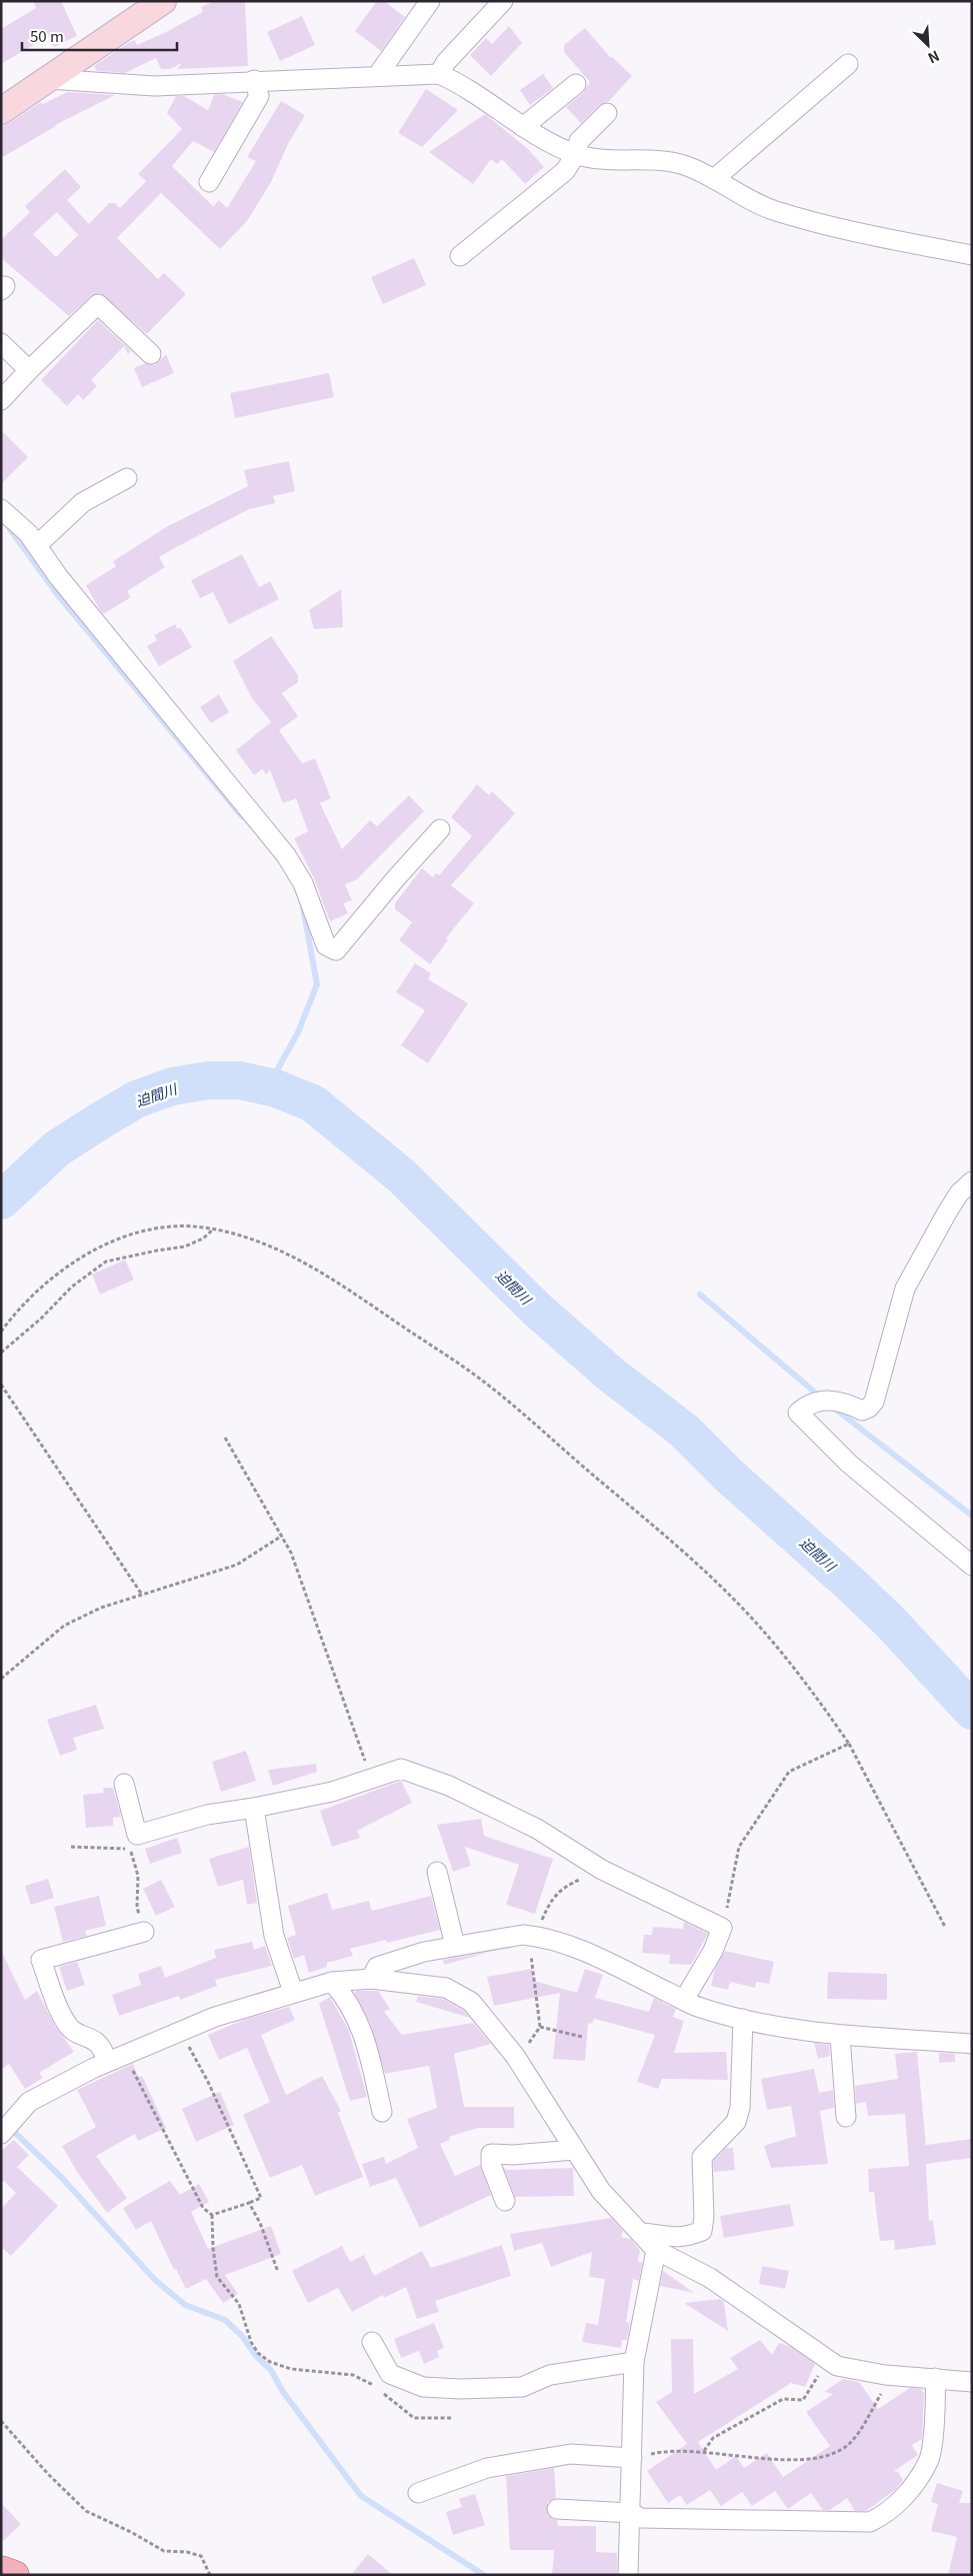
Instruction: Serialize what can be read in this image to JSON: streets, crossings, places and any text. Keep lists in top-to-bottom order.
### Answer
{
  "water": ["迫間川"],
  "scale_bar": "50 m",
  "north": "bottom right"
}
